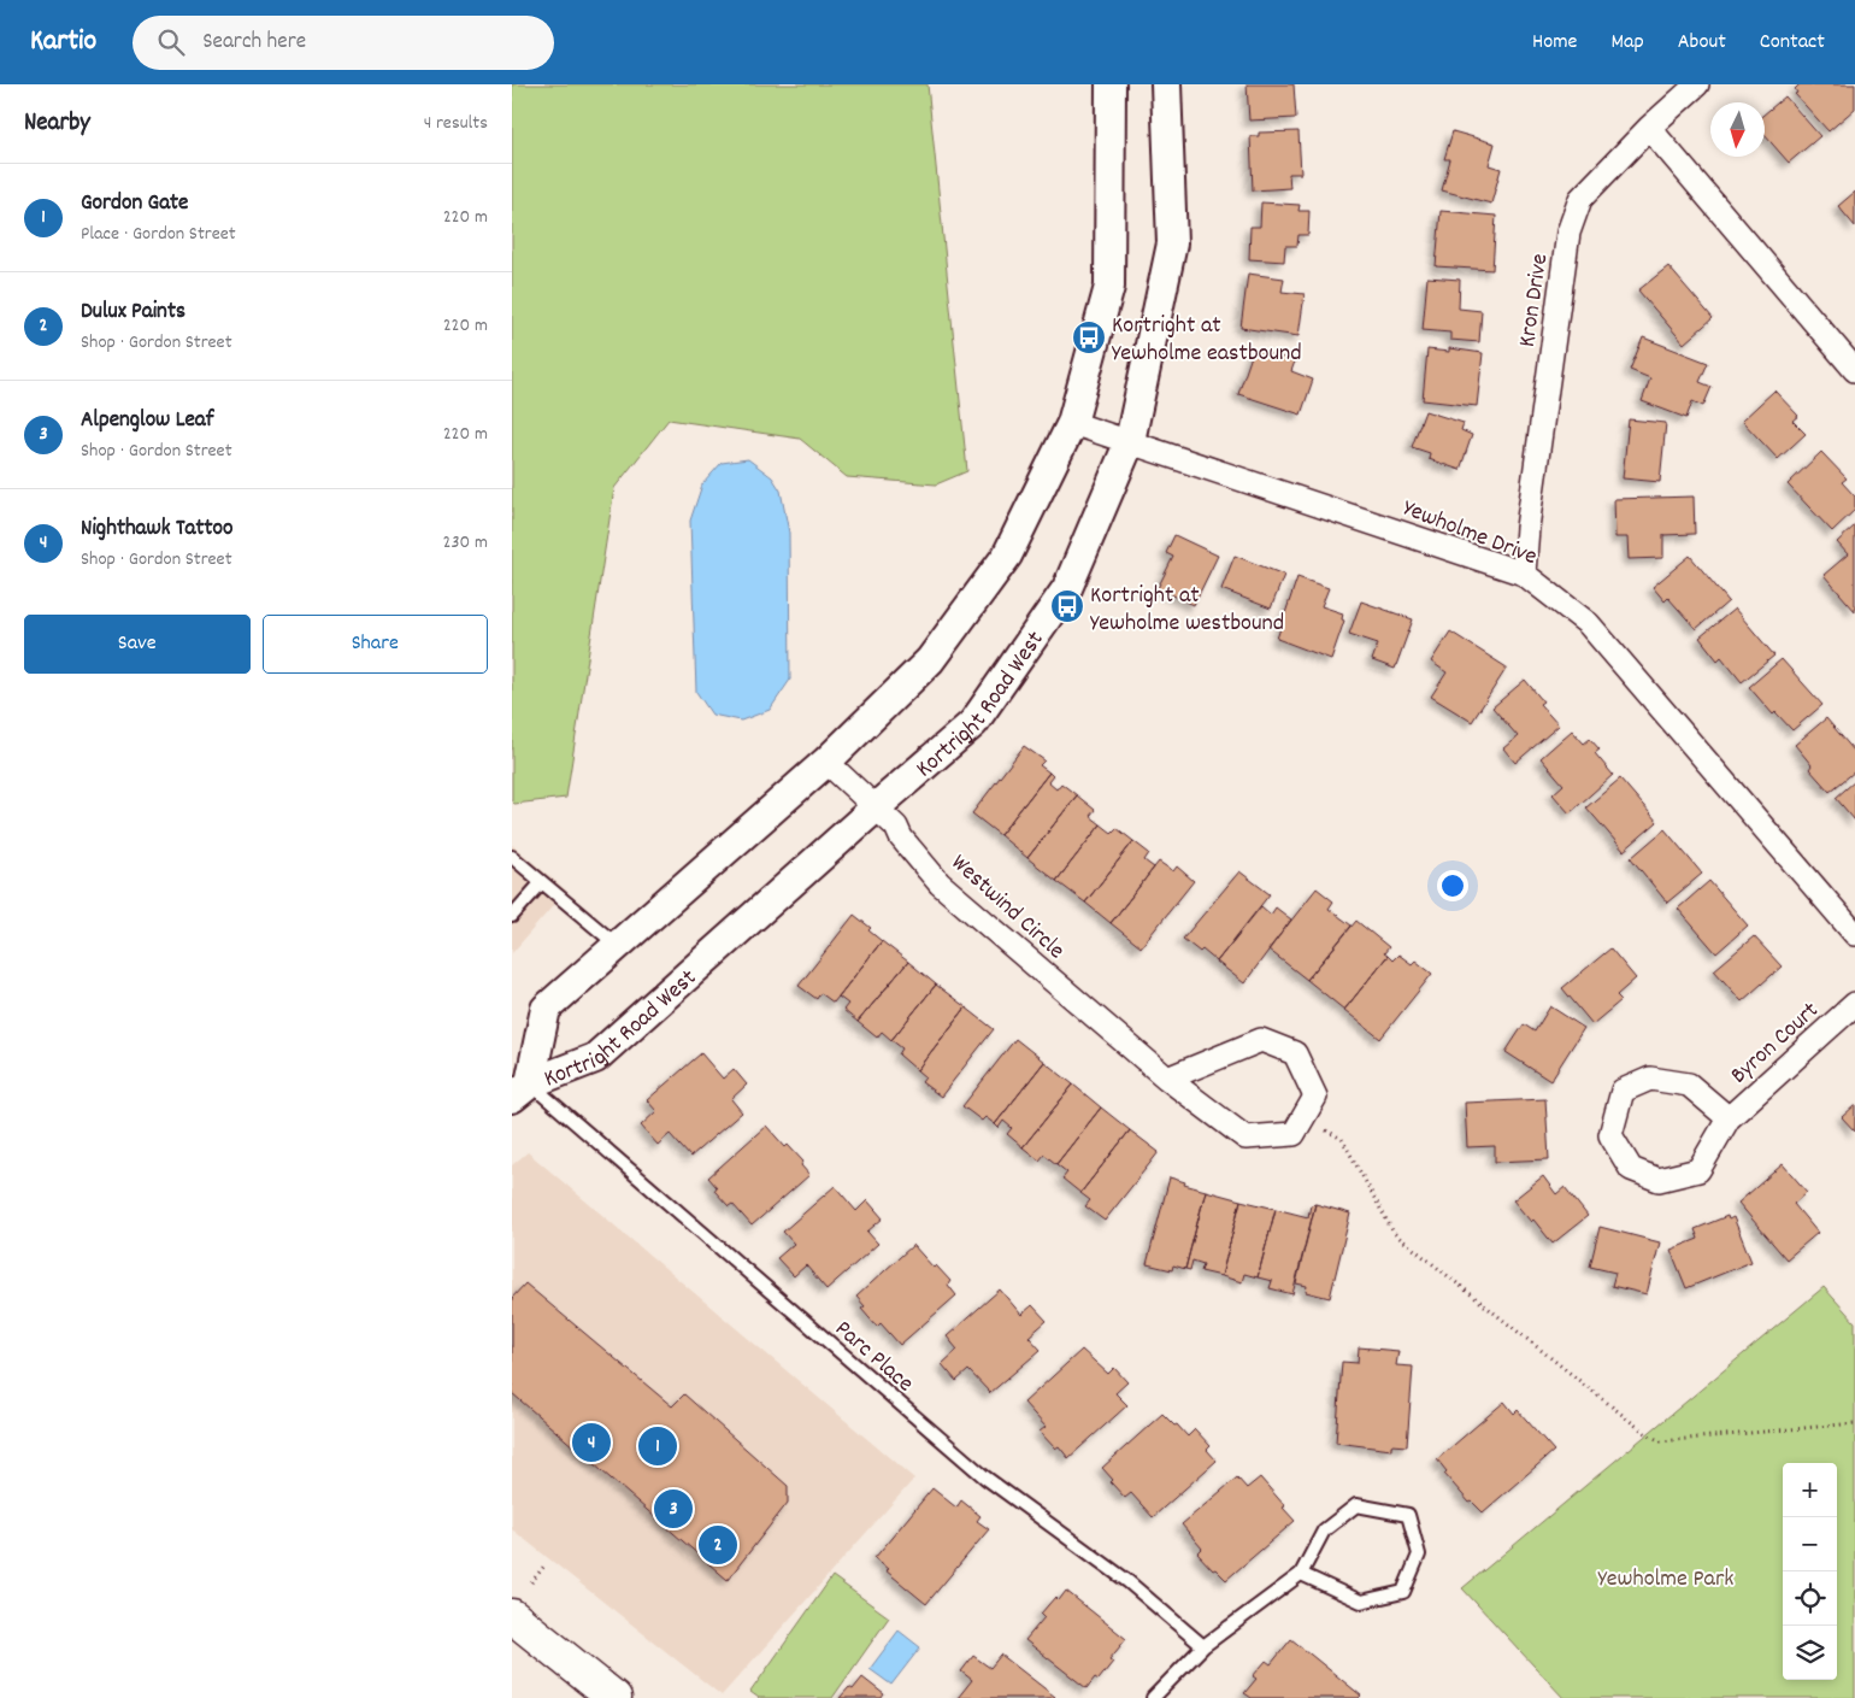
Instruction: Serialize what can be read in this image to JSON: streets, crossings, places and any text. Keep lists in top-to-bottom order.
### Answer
{
  "streets": {
    "street": [
      "Kron Drive",
      "Yewholme Drive",
      "Kortright Road West",
      "Westwind Circle",
      "Byron Court"
    ],
    "lane": ["Parc Place"]
  },
  "crossings": [
    ["Kron Drive", "Yewholme Drive"],
    ["Yewholme Drive", "Kortright Road West"],
    ["Kortright Road West", "Westwind Circle"],
    ["Kortright Road West", "Parc Place"]
  ],
  "parks": ["Yewholme Park"],
  "places": {
    "bus stop": ["Kortright at Yewholme eastbound", "Kortright at Yewholme westbound"]
  },
  "north": "bottom",
  "page": {
    "header": "Kartio",
    "search": "Search here",
    "nav": [
      "Home",
      "Map",
      "About",
      "Contact"
    ],
    "heading": ["Nearby", "4 results"],
    "list": [
      {
        "mark": "1",
        "name": "Gordon Gate",
        "note": "Place · Gordon Street",
        "value": "220 m"
      },
      {
        "mark": "2",
        "name": "Dulux Paints",
        "note": "Shop · Gordon Street",
        "value": "220 m"
      },
      {
        "mark": "3",
        "name": "Alpenglow Leaf",
        "note": "Shop · Gordon Street",
        "value": "220 m"
      },
      {
        "mark": "4",
        "name": "Nighthawk Tattoo",
        "note": "Shop · Gordon Street",
        "value": "230 m"
      }
    ],
    "buttons": ["Save", "Share"],
    "pins": [
      "4",
      "1",
      "3",
      "2"
    ],
    "map_buttons": ["+", "−"]
  }
}
